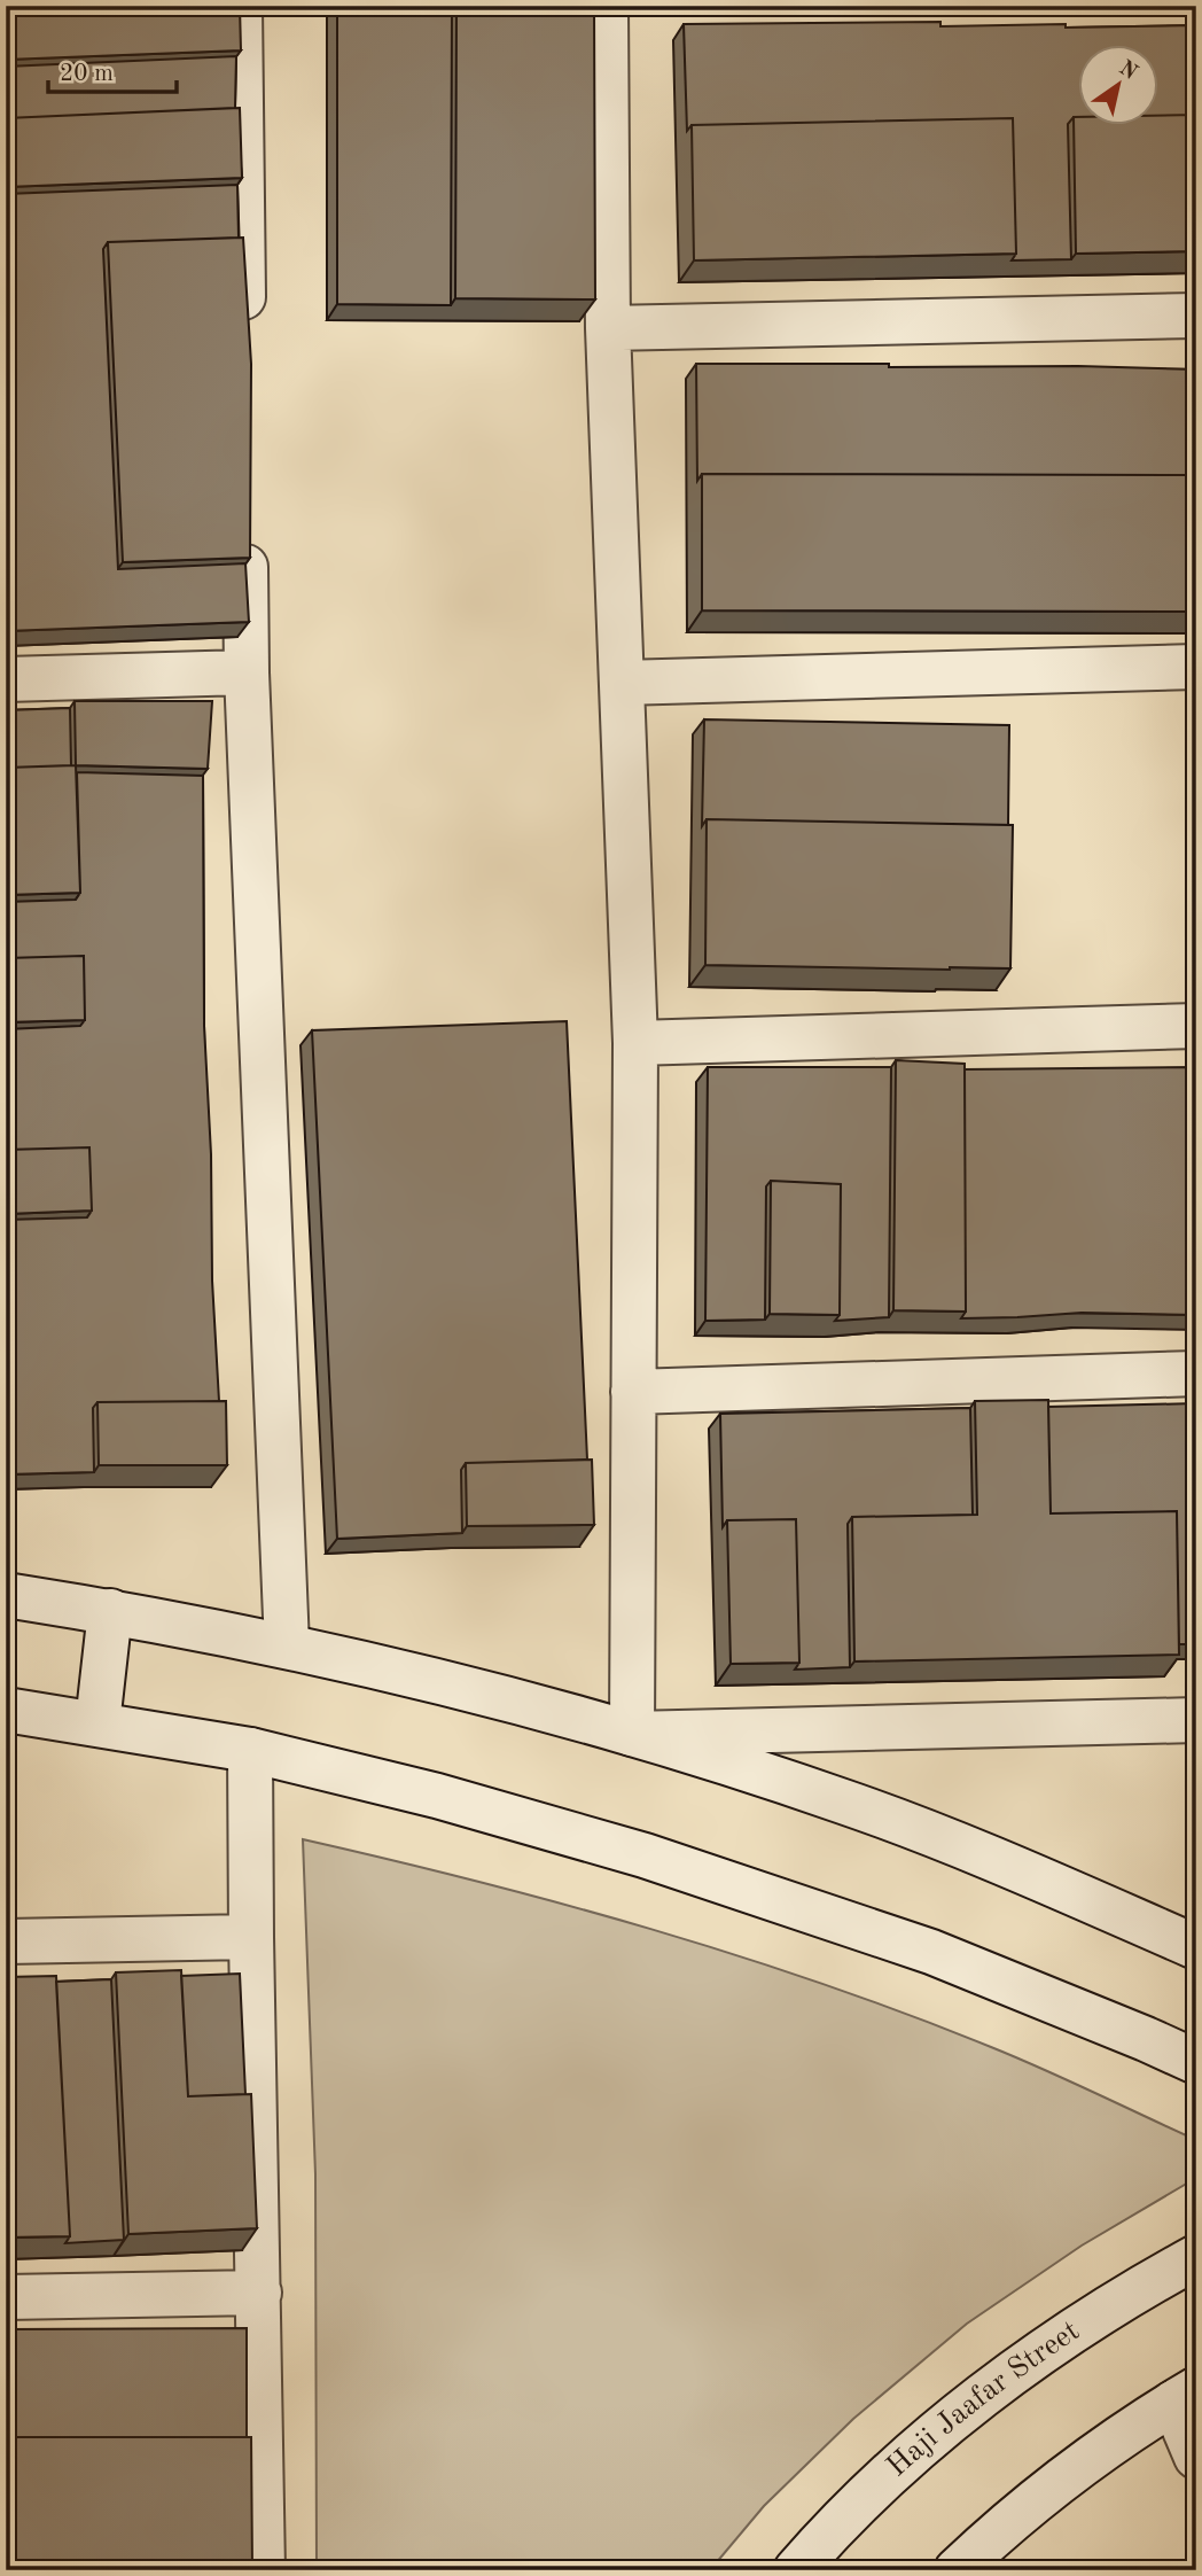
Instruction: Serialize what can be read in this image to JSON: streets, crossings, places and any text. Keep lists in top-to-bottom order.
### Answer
{
  "streets": {
    "street": ["Haji Jaafar Street"]
  },
  "scale_bar": "20 m",
  "north": "top right"
}
